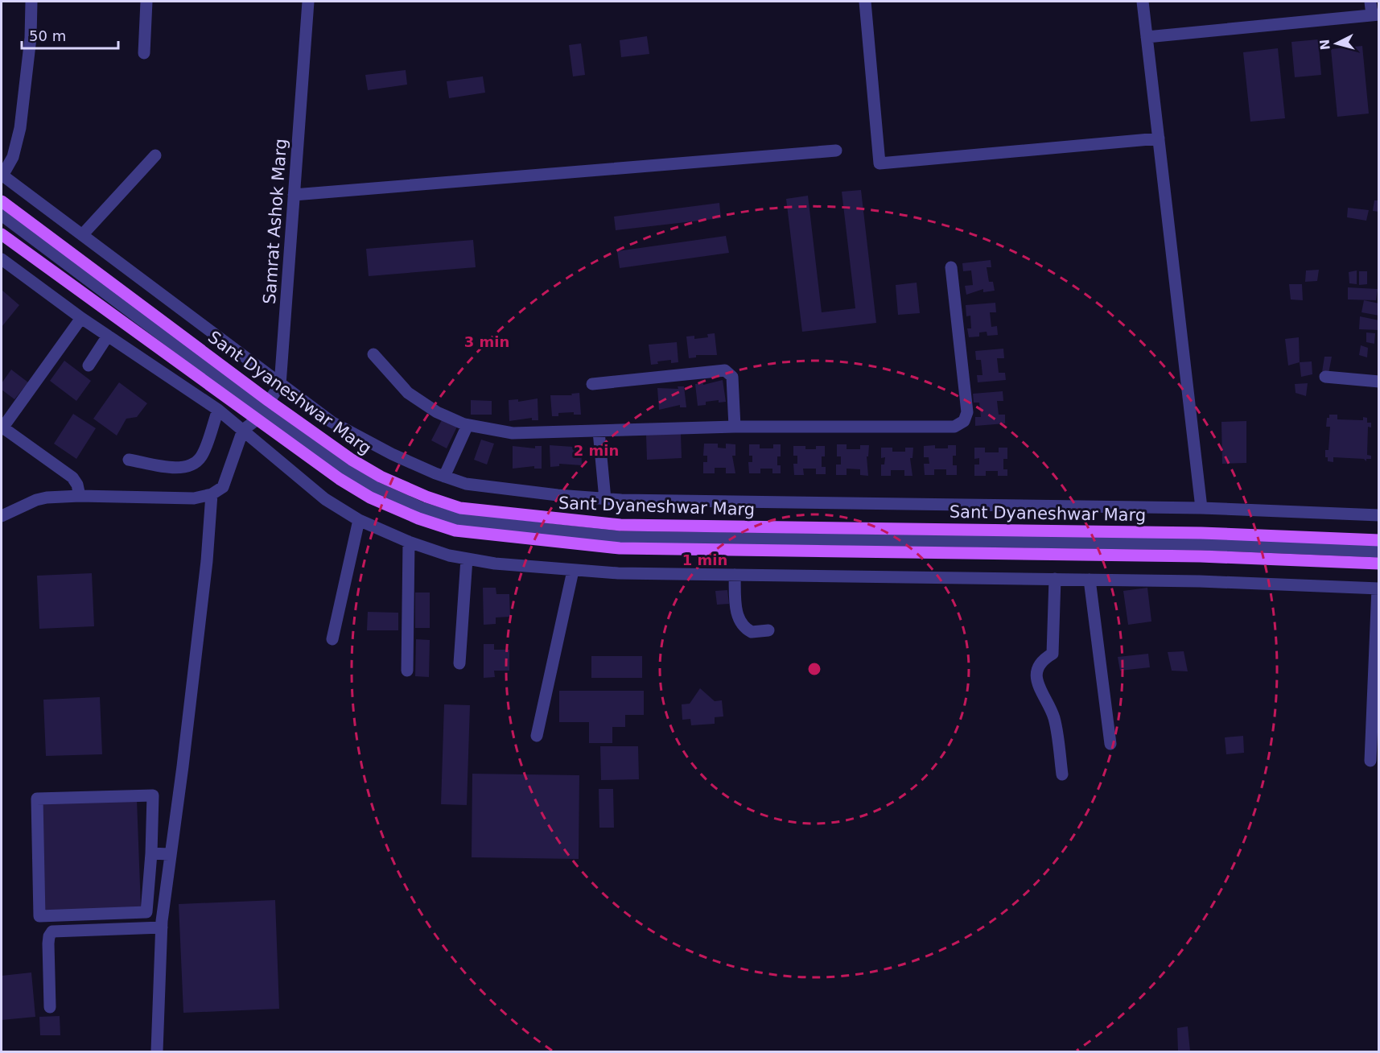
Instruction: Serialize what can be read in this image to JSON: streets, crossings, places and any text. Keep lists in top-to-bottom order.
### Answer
{
  "streets": {
    "main road": ["Sant Dyaneshwar Marg"],
    "street": ["Samrat Ashok Marg"]
  },
  "scale_bar": "50 m",
  "north": "left",
  "rings": ["3 min", "2 min", "1 min"]
}
